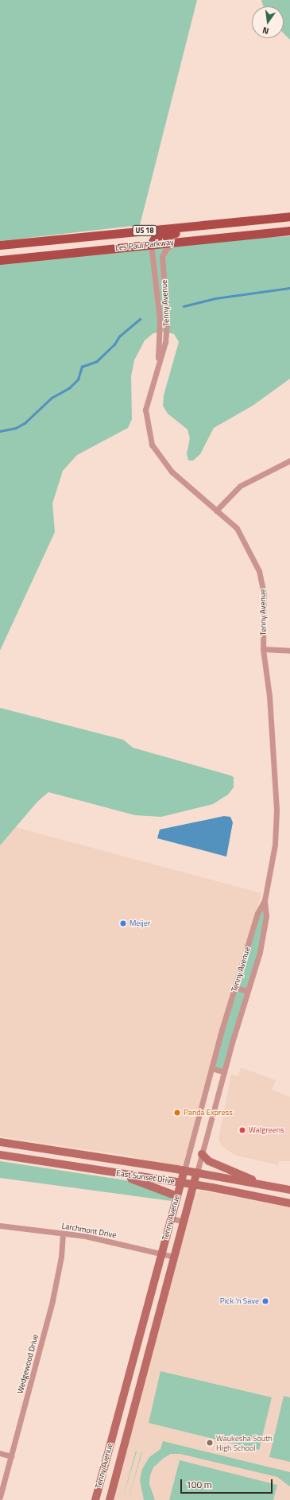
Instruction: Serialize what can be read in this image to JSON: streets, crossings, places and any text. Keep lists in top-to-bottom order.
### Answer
{
  "streets": {
    "main road": [
      "US 18",
      "Les Paul Parkway",
      "Tenny Avenue",
      "East Sunset Drive"
    ],
    "street": ["Larchmont Drive", "Wedgewood Drive"]
  },
  "crossings": [
    ["Les Paul Parkway", "Tenny Avenue"],
    ["Tenny Avenue", "East Sunset Drive"],
    ["Tenny Avenue", "Larchmont Drive"],
    ["Larchmont Drive", "Wedgewood Drive"]
  ],
  "places": [
    "Meijer",
    "Panda Express",
    "Walgreens",
    "Pick 'n Save",
    "Waukesha South High School"
  ],
  "scale_bar": "100 m",
  "north": "bottom"
}
